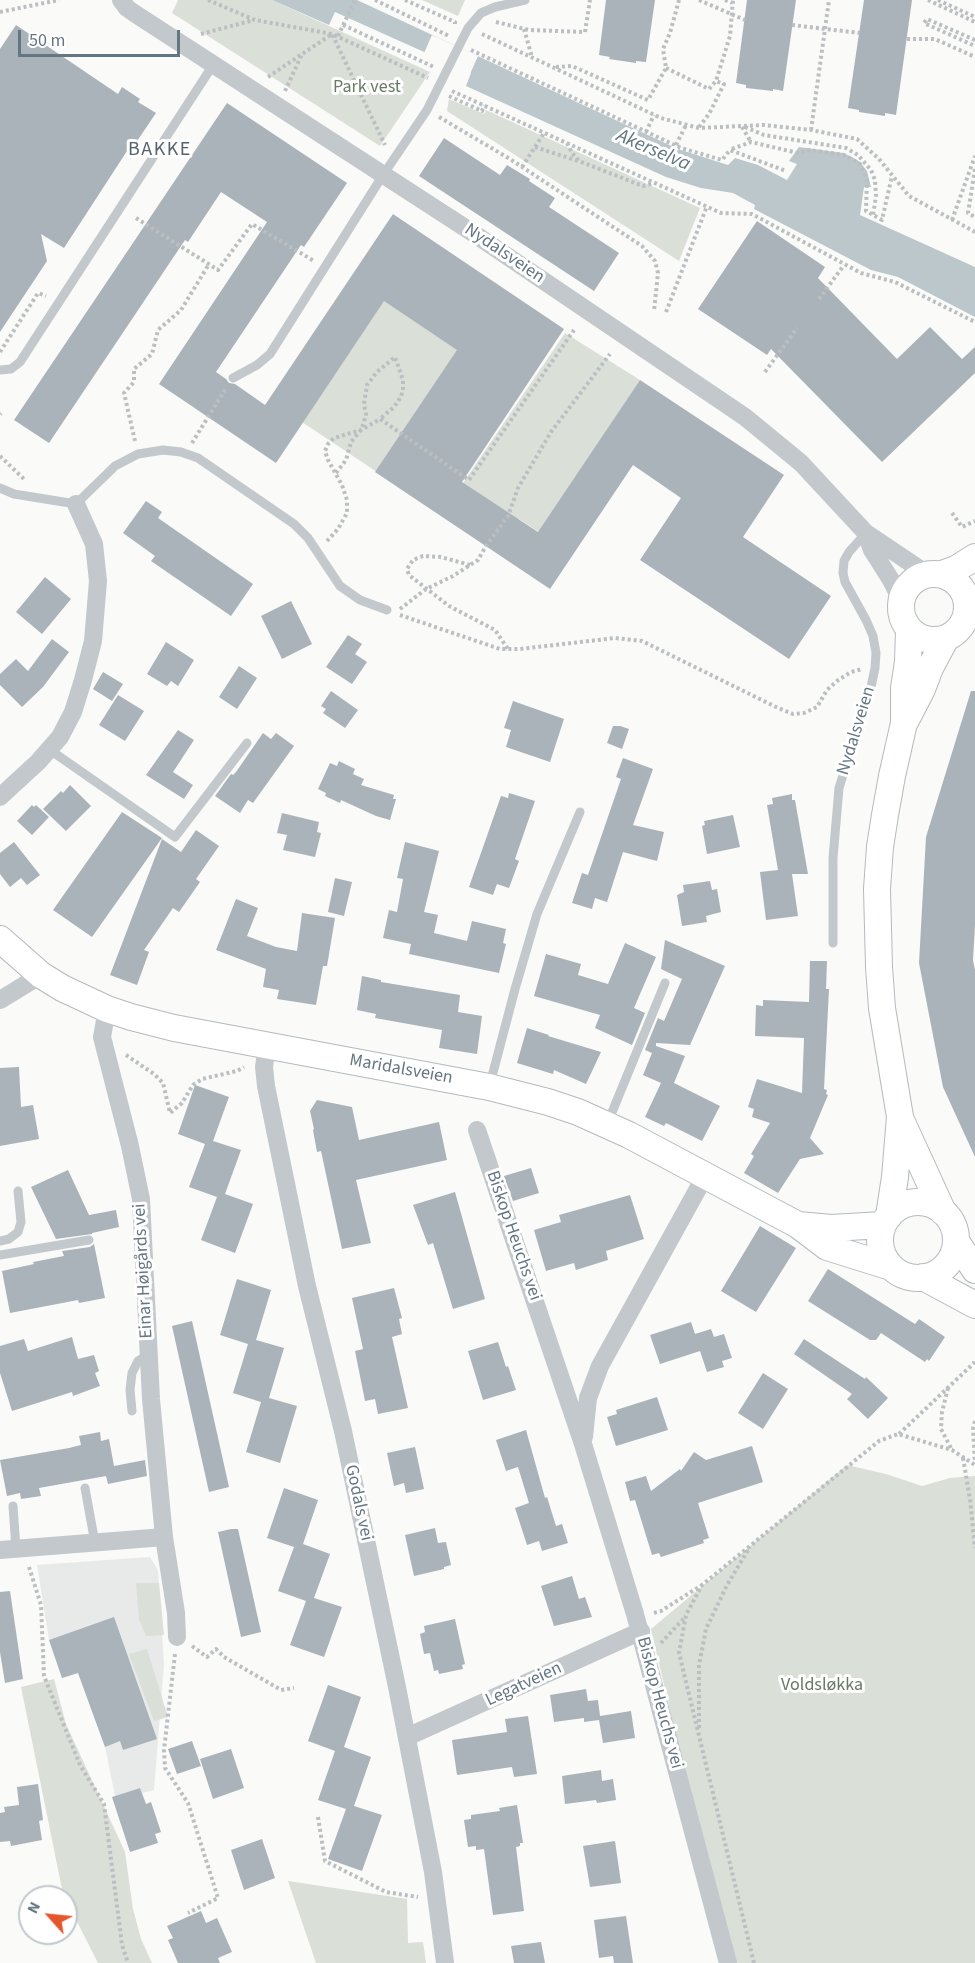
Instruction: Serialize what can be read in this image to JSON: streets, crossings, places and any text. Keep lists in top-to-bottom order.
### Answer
{
  "streets": {
    "main road": ["Maridalsveien"],
    "street": [
      "Nydalsveien",
      "Biskop Heuchs vei",
      "Einar Høigårds vei",
      "Godals vei",
      "Legatveien"
    ]
  },
  "crossings": [
    ["Maridalsveien", "Biskop Heuchs vei"],
    ["Maridalsveien", "Einar Høigårds vei"],
    ["Maridalsveien", "Godals vei"],
    ["Biskop Heuchs vei", "Legatveien"],
    ["Godals vei", "Legatveien"]
  ],
  "districts": ["BAKKE"],
  "water": ["Akerselva"],
  "parks": ["Park vest", "Voldsløkka"],
  "scale_bar": "50 m",
  "north": "top left"
}
